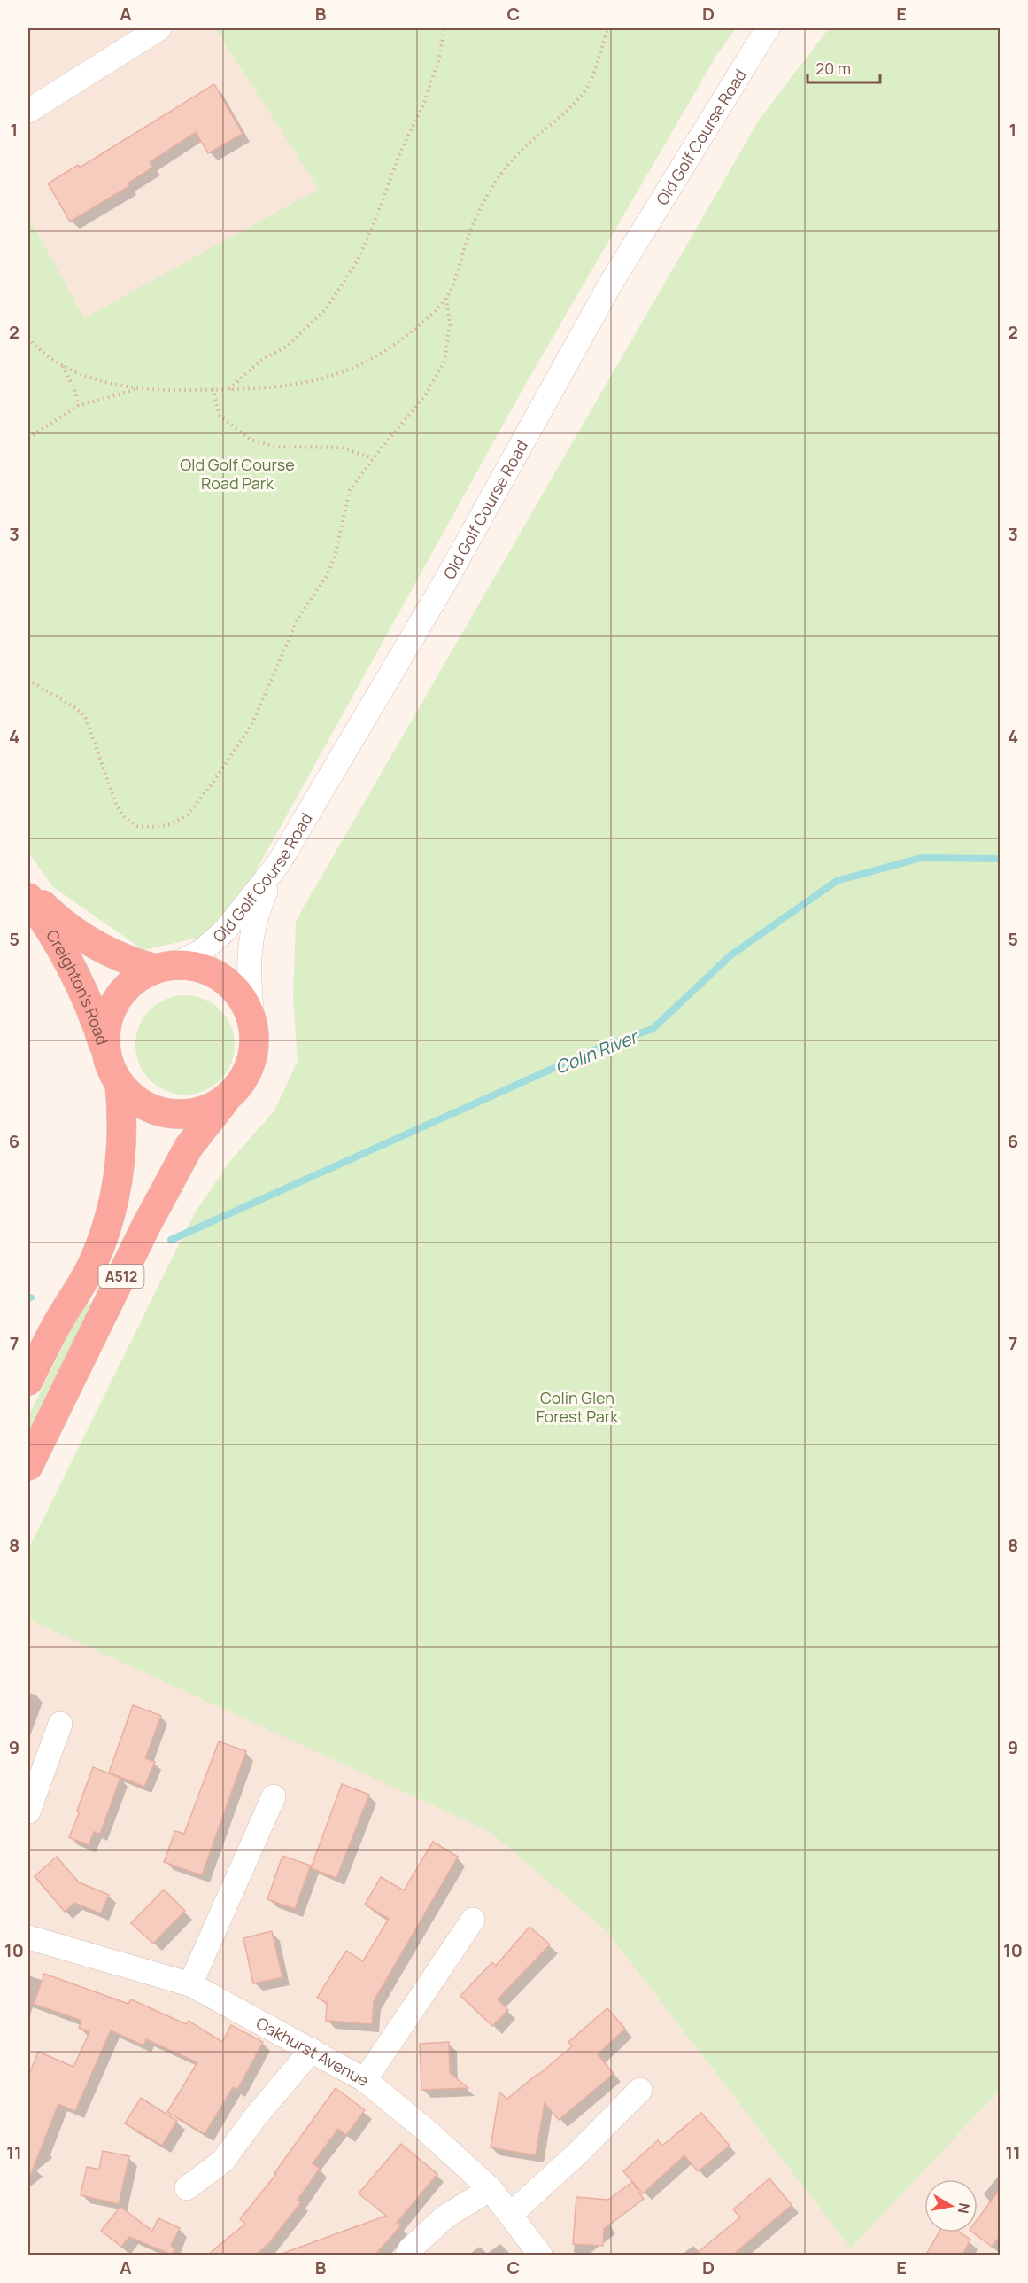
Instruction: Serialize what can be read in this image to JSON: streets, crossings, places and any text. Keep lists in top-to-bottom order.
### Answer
{
  "streets": {
    "highway": ["Creighton's Road", "A512"],
    "street": ["Old Golf Course Road", "Oakhurst Avenue"]
  },
  "crossings": [
    ["Old Golf Course Road", "Creighton's Road"],
    ["Old Golf Course Road", "A512"],
    ["Creighton's Road", "A512"]
  ],
  "water": ["Colin River"],
  "parks": ["Old Golf Course Road Park", "Colin Glen Forest Park"],
  "scale_bar": "20 m",
  "north": "right",
  "grid": {
    "columns": [
      "A",
      "B",
      "C",
      "D",
      "E"
    ],
    "rows": [
      "1",
      "2",
      "3",
      "4",
      "5",
      "6",
      "7",
      "8",
      "9",
      "10",
      "11"
    ]
  }
}
